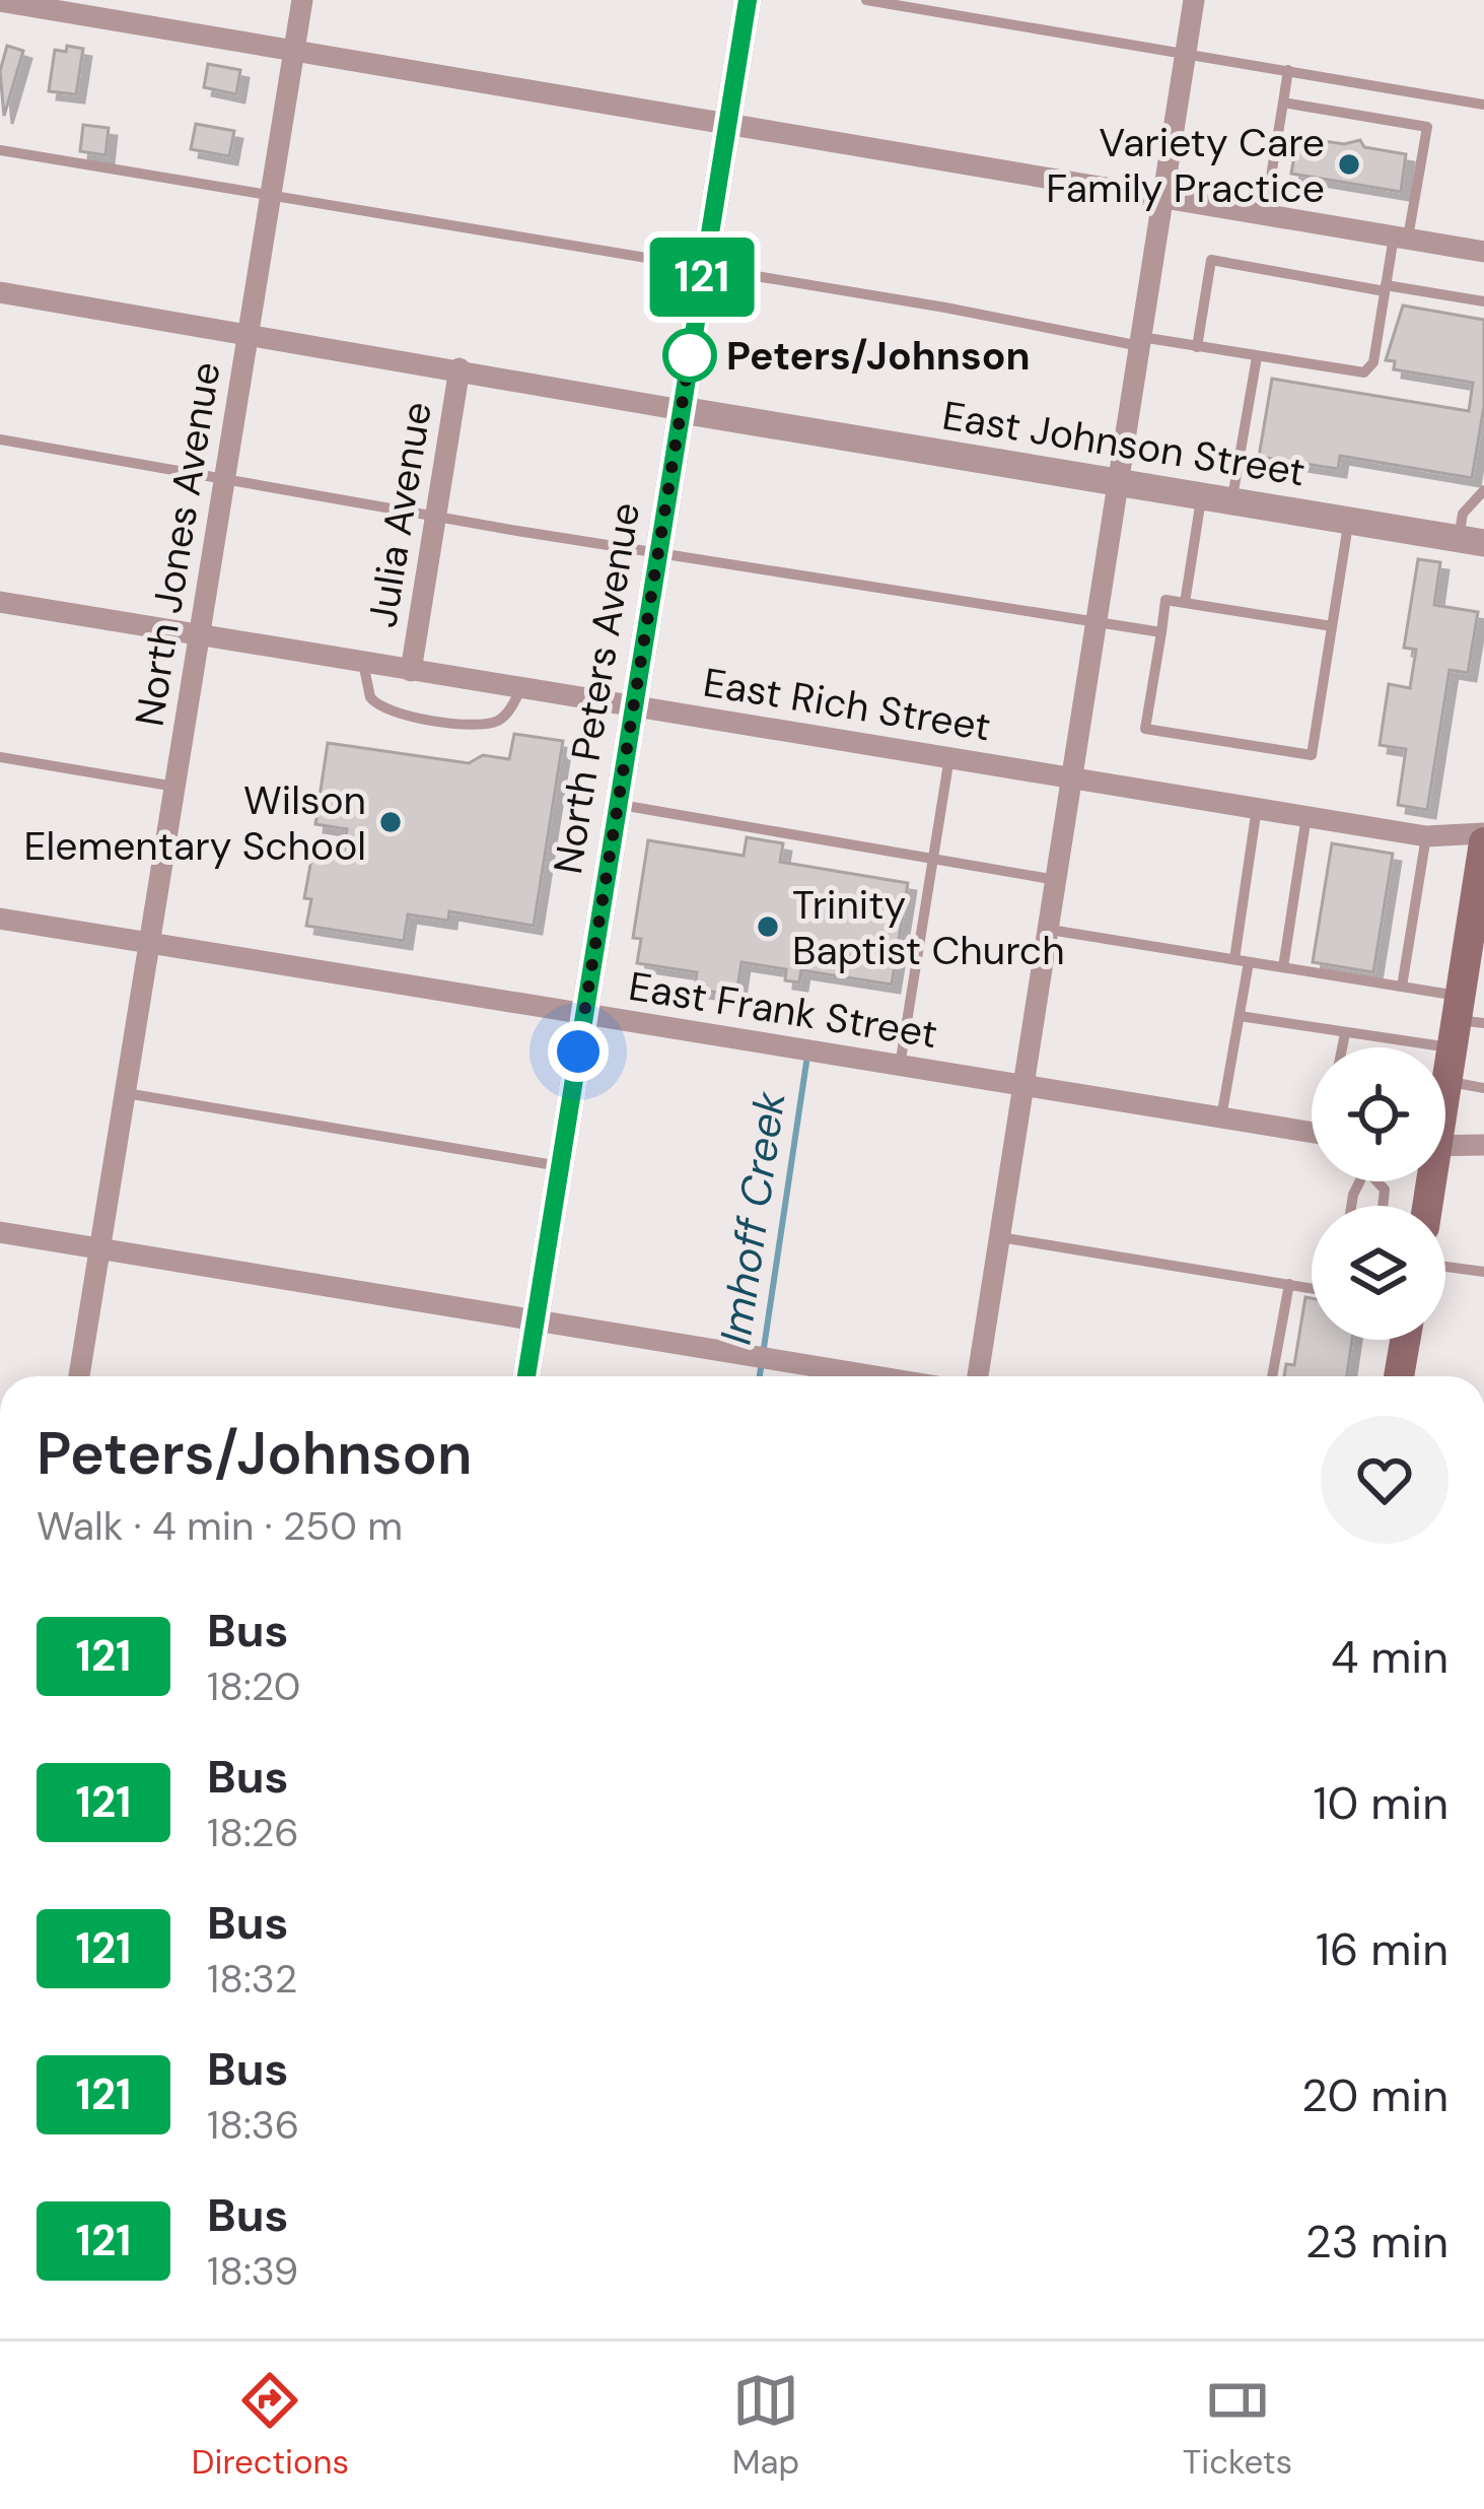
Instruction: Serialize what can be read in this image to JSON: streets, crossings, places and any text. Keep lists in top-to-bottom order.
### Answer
{
  "streets": {
    "street": [
      "East Johnson Street",
      "Julia Avenue",
      "North Jones Avenue",
      "North Peters Avenue",
      "East Rich Street",
      "East Frank Street"
    ]
  },
  "crossings": [
    ["East Johnson Street", "Julia Avenue"],
    ["East Johnson Street", "North Jones Avenue"],
    ["East Johnson Street", "North Peters Avenue"],
    ["Julia Avenue", "East Rich Street"],
    ["North Jones Avenue", "East Rich Street"],
    ["North Jones Avenue", "East Frank Street"],
    ["North Peters Avenue", "East Rich Street"],
    ["North Peters Avenue", "East Frank Street"]
  ],
  "water": ["Imhoff Creek"],
  "places": [
    "Variety Care Family Practice",
    "Peters/Johnson",
    "Wilson Elementary School",
    "Trinity Baptist Church"
  ],
  "lines": ["bus line 121"],
  "page": {
    "on_map": "121",
    "heading": ["Peters/Johnson", "Walk · 4 min · 250 m"],
    "list": [
      {
        "mark": "121",
        "name": "Bus",
        "note": "18:20",
        "value": "4 min"
      },
      {
        "mark": "121",
        "name": "Bus",
        "note": "18:26",
        "value": "10 min"
      },
      {
        "mark": "121",
        "name": "Bus",
        "note": "18:32",
        "value": "16 min"
      },
      {
        "mark": "121",
        "name": "Bus",
        "note": "18:36",
        "value": "20 min"
      },
      {
        "mark": "121",
        "name": "Bus",
        "note": "18:39",
        "value": "23 min"
      }
    ],
    "tabs": ["Directions", "Map", "Tickets"]
  }
}
